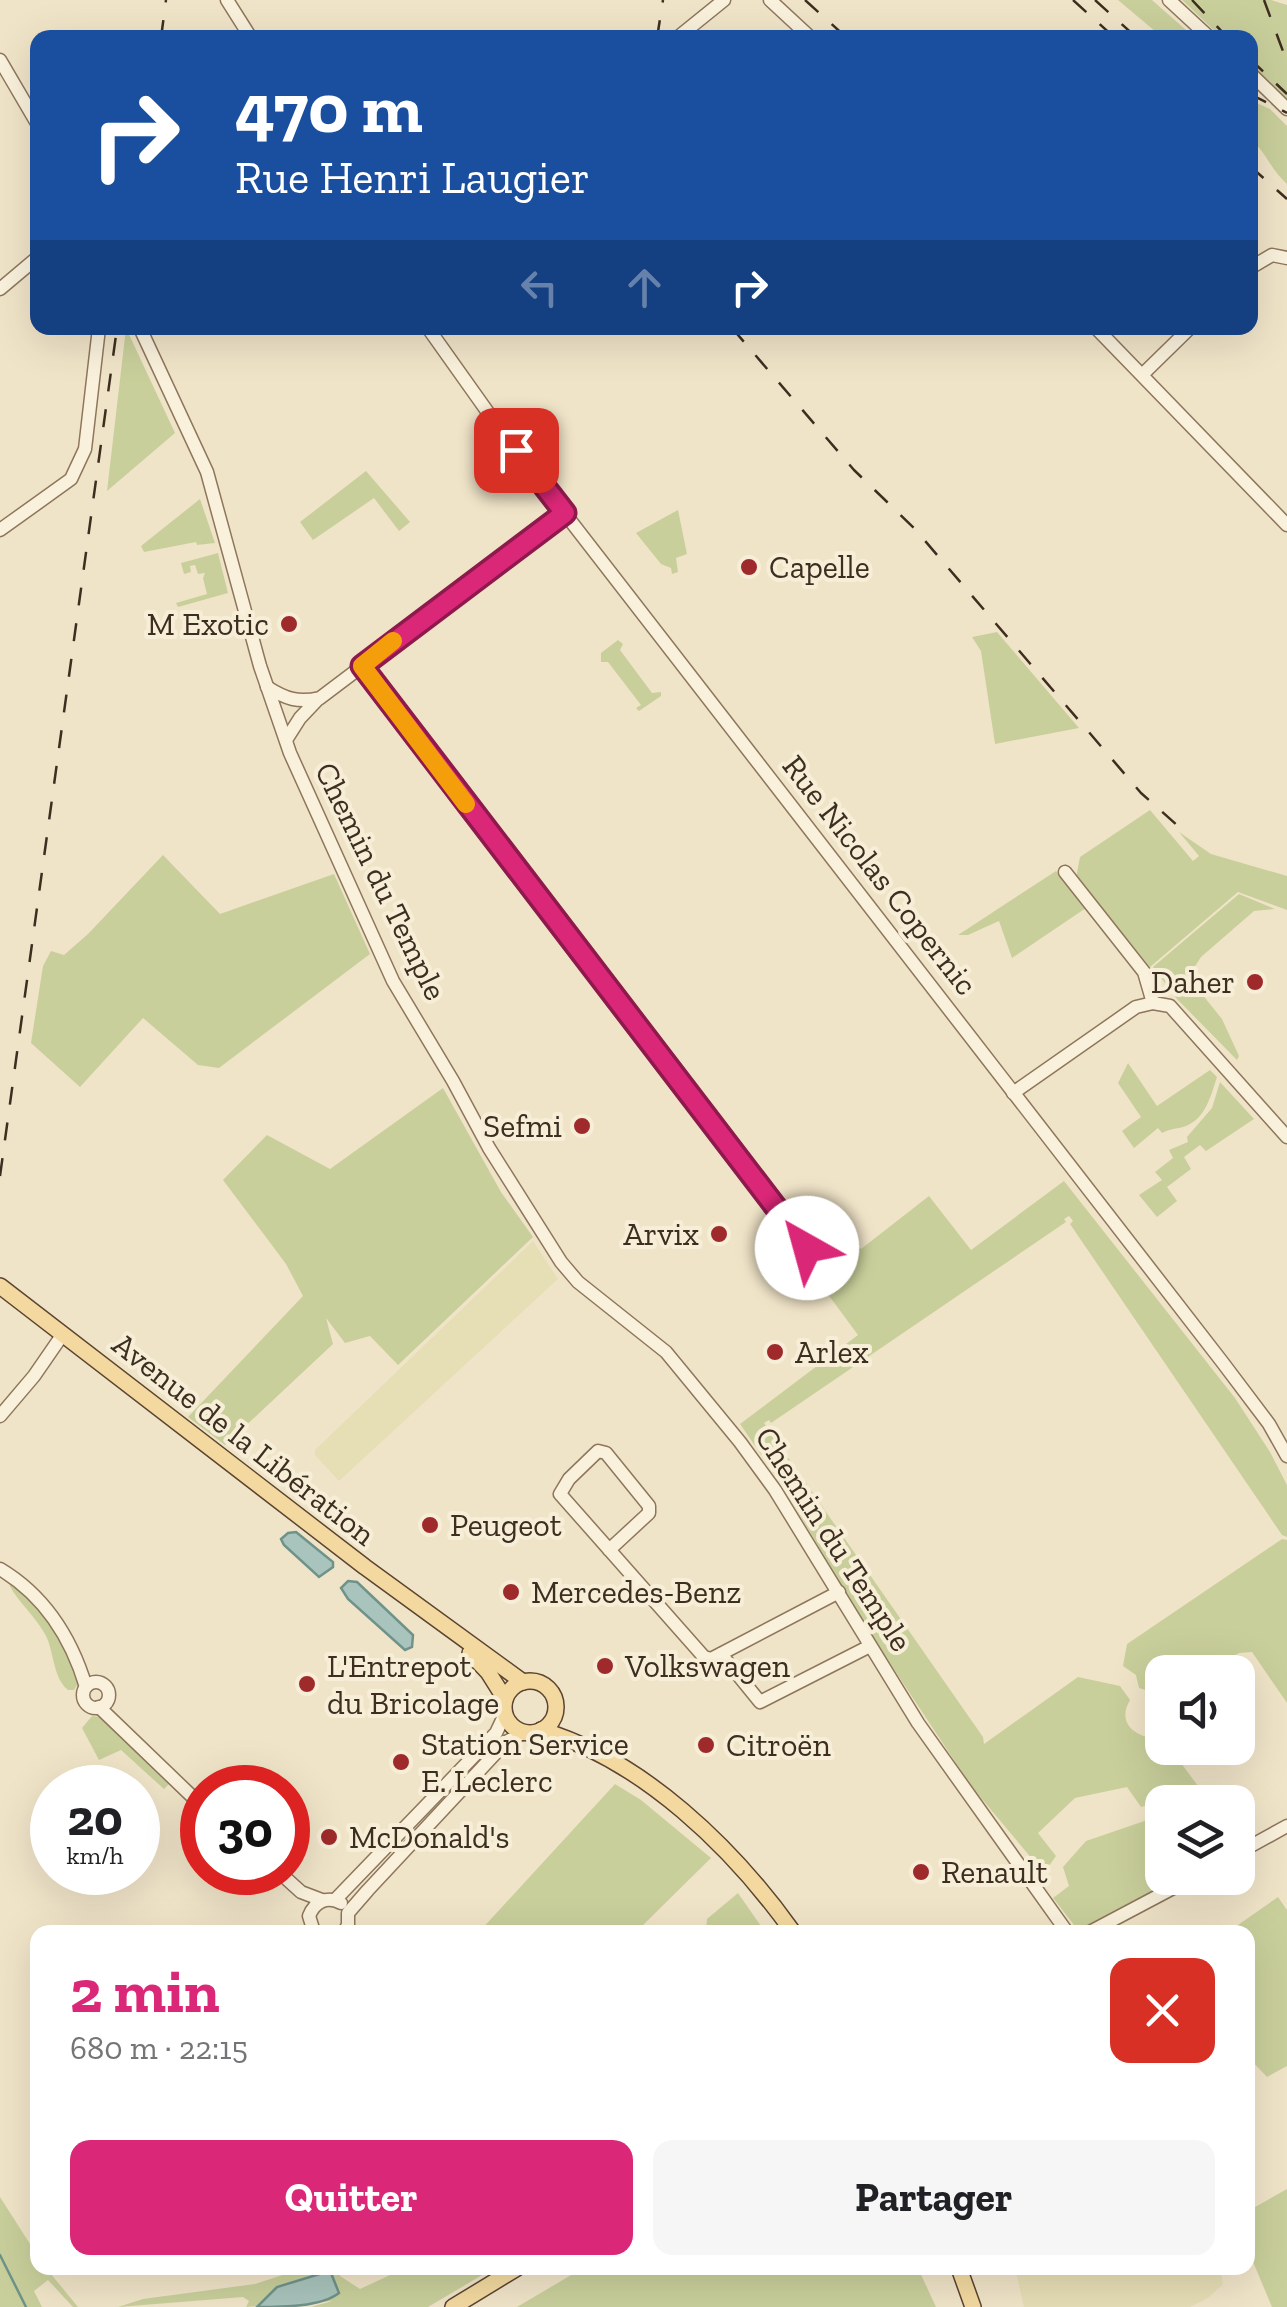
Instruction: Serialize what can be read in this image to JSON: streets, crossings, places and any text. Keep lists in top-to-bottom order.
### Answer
{
  "streets": {
    "main road": ["Avenue de la Libération"],
    "street": ["Rue Nicolas Copernic", "Chemin du Temple"]
  },
  "places": [
    "Capelle",
    "M Exotic",
    "Daher",
    "Sefmi",
    "Arvix",
    "Arlex",
    "Peugeot",
    "Mercedes-Benz",
    "Volkswagen",
    "L'Entrepot du Bricolage",
    "Citroën",
    "Station Service E. Leclerc",
    "McDonald's",
    "Renault"
  ],
  "page": {
    "turn": ["470 m", "Rue Henri Laugier"],
    "speed": "20 km/h",
    "limit": "30",
    "heading": ["2 min", "680 m · 22:15"],
    "buttons": ["Quitter", "Partager"]
  }
}
